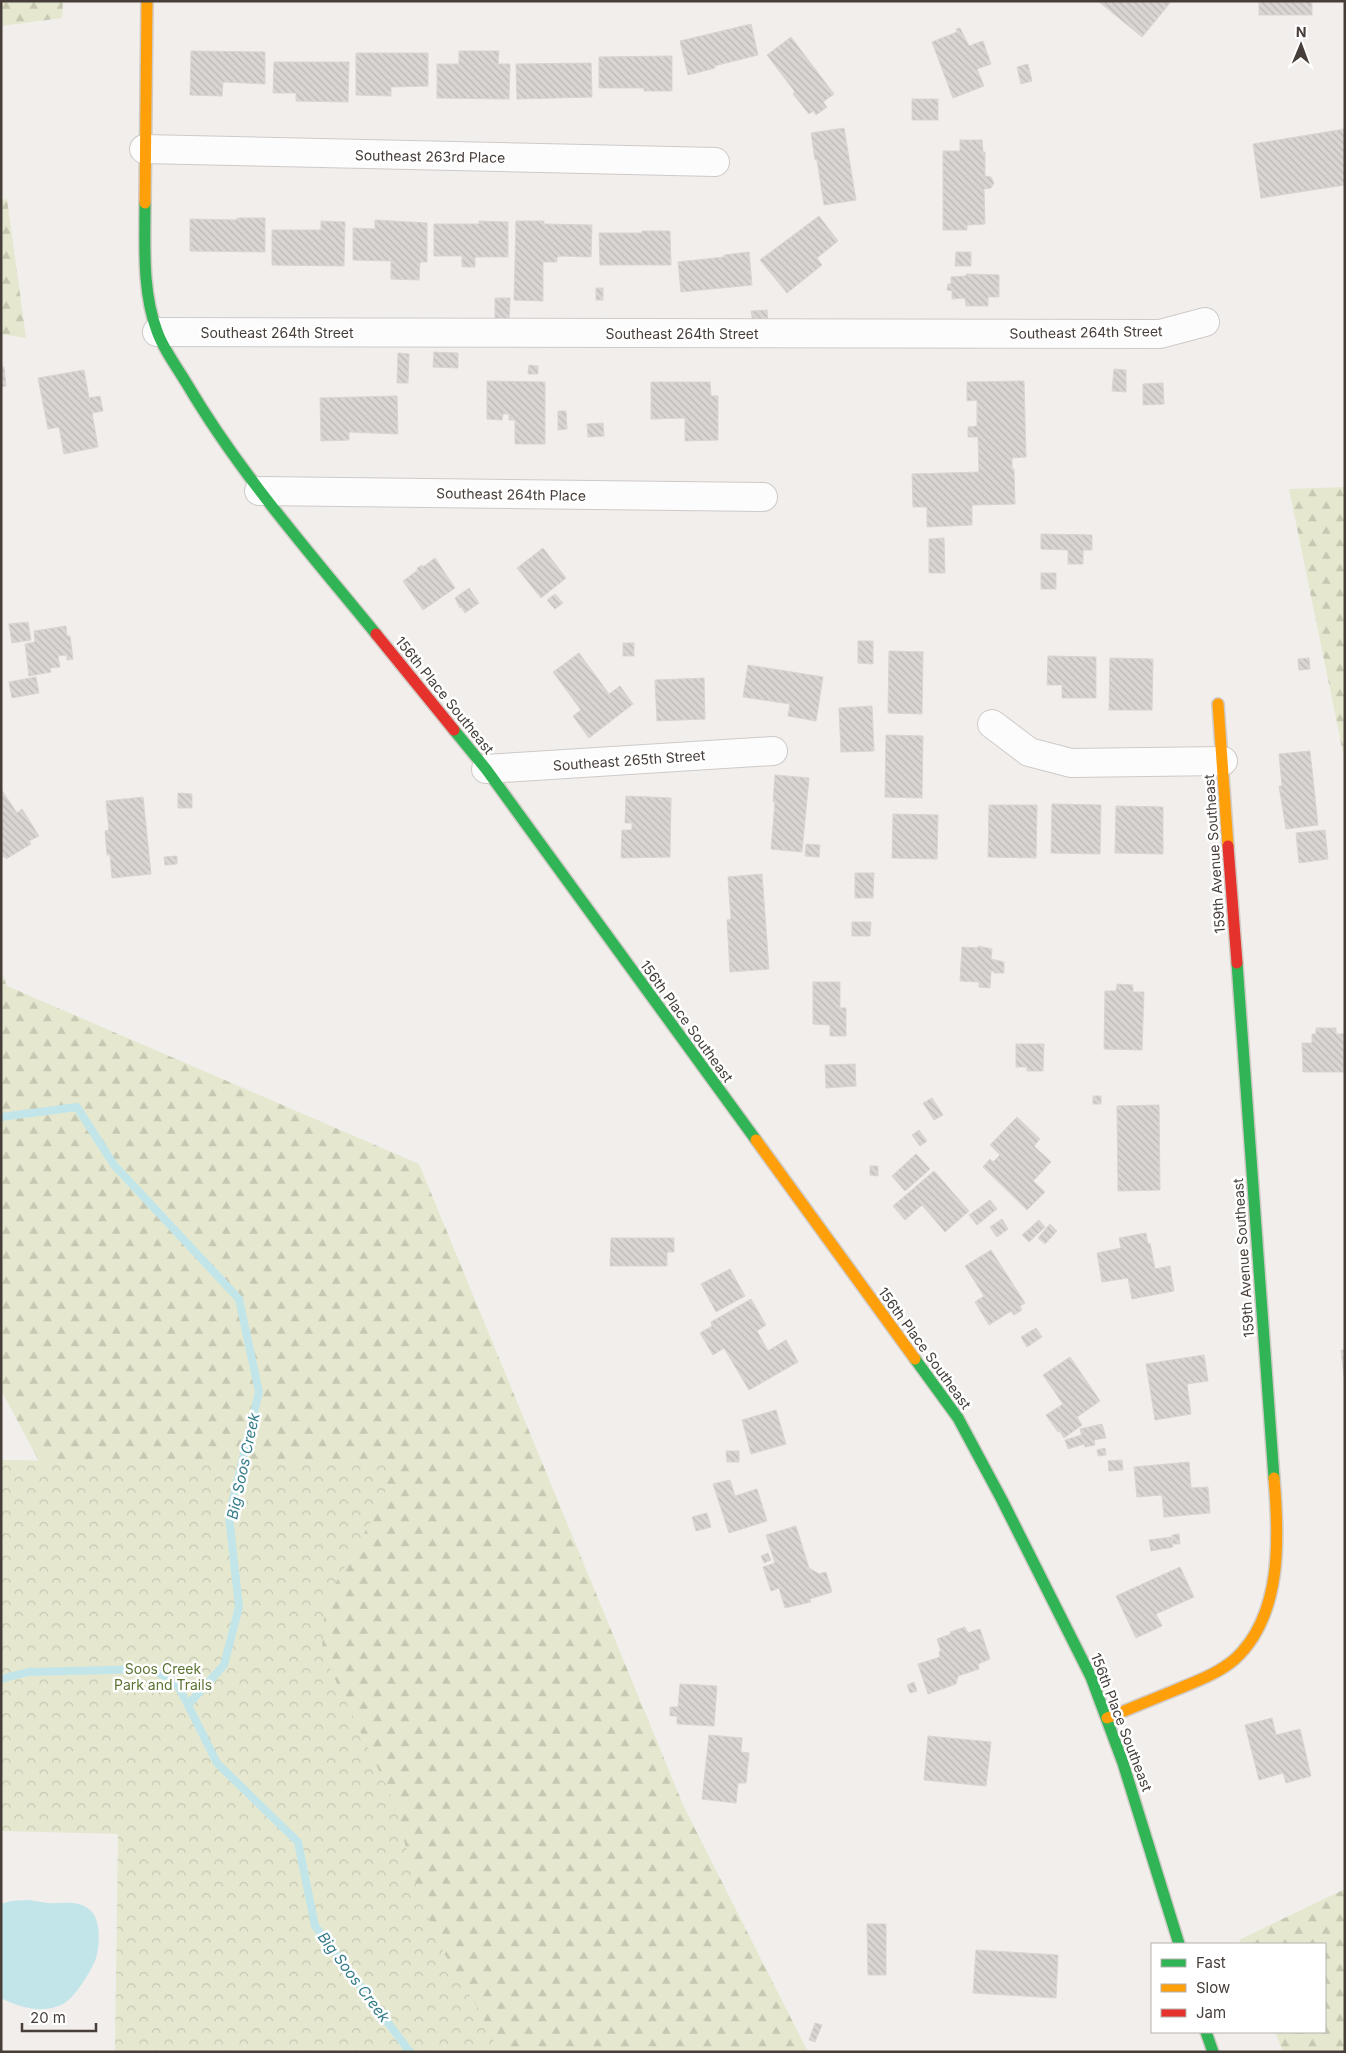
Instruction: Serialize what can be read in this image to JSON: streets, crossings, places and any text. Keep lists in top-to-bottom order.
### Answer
{
  "streets": {
    "street": [
      "Southeast 263rd Place",
      "Southeast 264th Street",
      "Southeast 264th Place",
      "156th Place Southeast",
      "Southeast 265th Street",
      "159th Avenue Southeast"
    ]
  },
  "crossings": [
    ["Southeast 263rd Place", "156th Place Southeast"],
    ["Southeast 264th Street", "156th Place Southeast"],
    ["Southeast 264th Place", "156th Place Southeast"],
    ["156th Place Southeast", "Southeast 265th Street"],
    ["156th Place Southeast", "159th Avenue Southeast"]
  ],
  "water": ["Big Soos Creek"],
  "parks": ["Soos Creek Park and Trails"],
  "legend": ["Fast", "Slow", "Jam"],
  "scale_bar": "20 m",
  "north": "top"
}
